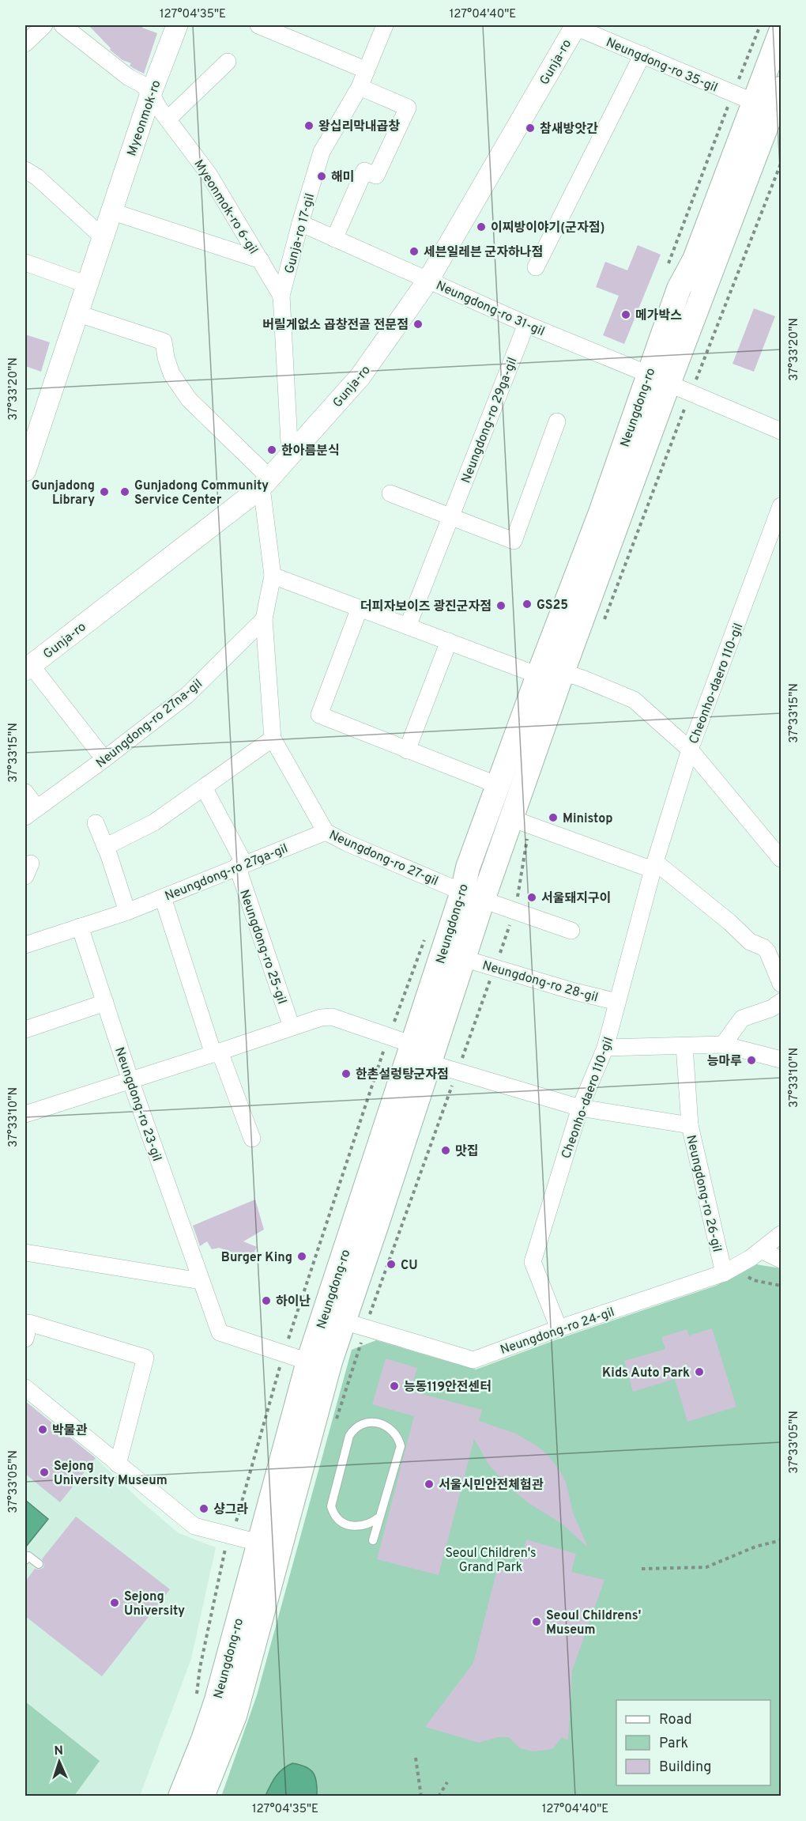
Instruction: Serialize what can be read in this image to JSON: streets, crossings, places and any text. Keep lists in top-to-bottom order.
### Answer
{
  "streets": {
    "main road": ["Neungdong-ro"],
    "street": [
      "Gunja-ro",
      "Neungdong-ro 35-gil",
      "Myeonmok-ro",
      "Myeonmok-ro 6-gil",
      "Gunja-ro 17-gil",
      "Neungdong-ro 31-gil",
      "Neungdong-ro 29ga-gil",
      "Cheonho-daero 110-gil",
      "Neungdong-ro 27na-gil",
      "Neungdong-ro 27-gil",
      "Neungdong-ro 27ga-gil",
      "Neungdong-ro 25-gil",
      "Neungdong-ro 28-gil",
      "Neungdong-ro 23-gil",
      "Neungdong-ro 26-gil",
      "Neungdong-ro 24-gil"
    ]
  },
  "crossings": [
    ["Gunja-ro", "Neungdong-ro 35-gil"],
    ["Gunja-ro", "Gunja-ro 17-gil"],
    ["Gunja-ro", "Neungdong-ro 31-gil"],
    ["Gunja-ro", "Neungdong-ro 27na-gil"],
    ["Gunja-ro", "Neungdong-ro 27-gil"],
    ["Neungdong-ro 35-gil", "Neungdong-ro"],
    ["Myeonmok-ro", "Myeonmok-ro 6-gil"],
    ["Myeonmok-ro 6-gil", "Gunja-ro 17-gil"],
    ["Gunja-ro 17-gil", "Neungdong-ro 31-gil"],
    ["Neungdong-ro 31-gil", "Neungdong-ro"],
    ["Neungdong-ro 31-gil", "Neungdong-ro 29ga-gil"],
    ["Neungdong-ro", "Neungdong-ro 27-gil"],
    ["Neungdong-ro", "Neungdong-ro 28-gil"],
    ["Neungdong-ro", "Neungdong-ro 23-gil"],
    ["Neungdong-ro", "Neungdong-ro 26-gil"],
    ["Neungdong-ro", "Neungdong-ro 24-gil"],
    ["Cheonho-daero 110-gil", "Neungdong-ro 28-gil"],
    ["Cheonho-daero 110-gil", "Neungdong-ro 26-gil"],
    ["Cheonho-daero 110-gil", "Neungdong-ro 24-gil"],
    ["Neungdong-ro 27na-gil", "Neungdong-ro 27-gil"],
    ["Neungdong-ro 27-gil", "Neungdong-ro 27ga-gil"],
    ["Neungdong-ro 27ga-gil", "Neungdong-ro 25-gil"],
    ["Neungdong-ro 27ga-gil", "Neungdong-ro 23-gil"],
    ["Neungdong-ro 26-gil", "Neungdong-ro 24-gil"]
  ],
  "parks": ["Seoul Children's Grand Park"],
  "places": [
    "왕십리막내곱창",
    "참새방앗간",
    "해미",
    "이찌방이야기(군자점)",
    "세븐일레븐 군자하나점",
    "메가박스",
    "버릴게없소 곱창전골 전문점",
    "한아름분식",
    "Gunjadong Library",
    "Gunjadong Community Service Center",
    "GS25",
    "더피자보이즈 광진군자점",
    "Ministop",
    "서울돼지구이",
    "능마루",
    "한촌설렁탕군자점",
    "맛집",
    "Burger King",
    "CU",
    "하이난",
    "Kids Auto Park",
    "능동119안전센터",
    "박물관",
    "Sejong University Museum",
    "서울시민안전체험관",
    "샹그라",
    "Sejong University",
    "Seoul Childrens' Museum"
  ],
  "legend": ["Road", "Park", "Building"],
  "north": "top",
  "coordinates": [
    "127°04'35\"E",
    "127°04'40\"E",
    "37°33'20\"N",
    "37°33'15\"N",
    "37°33'10\"N",
    "37°33'05\"N"
  ]
}
